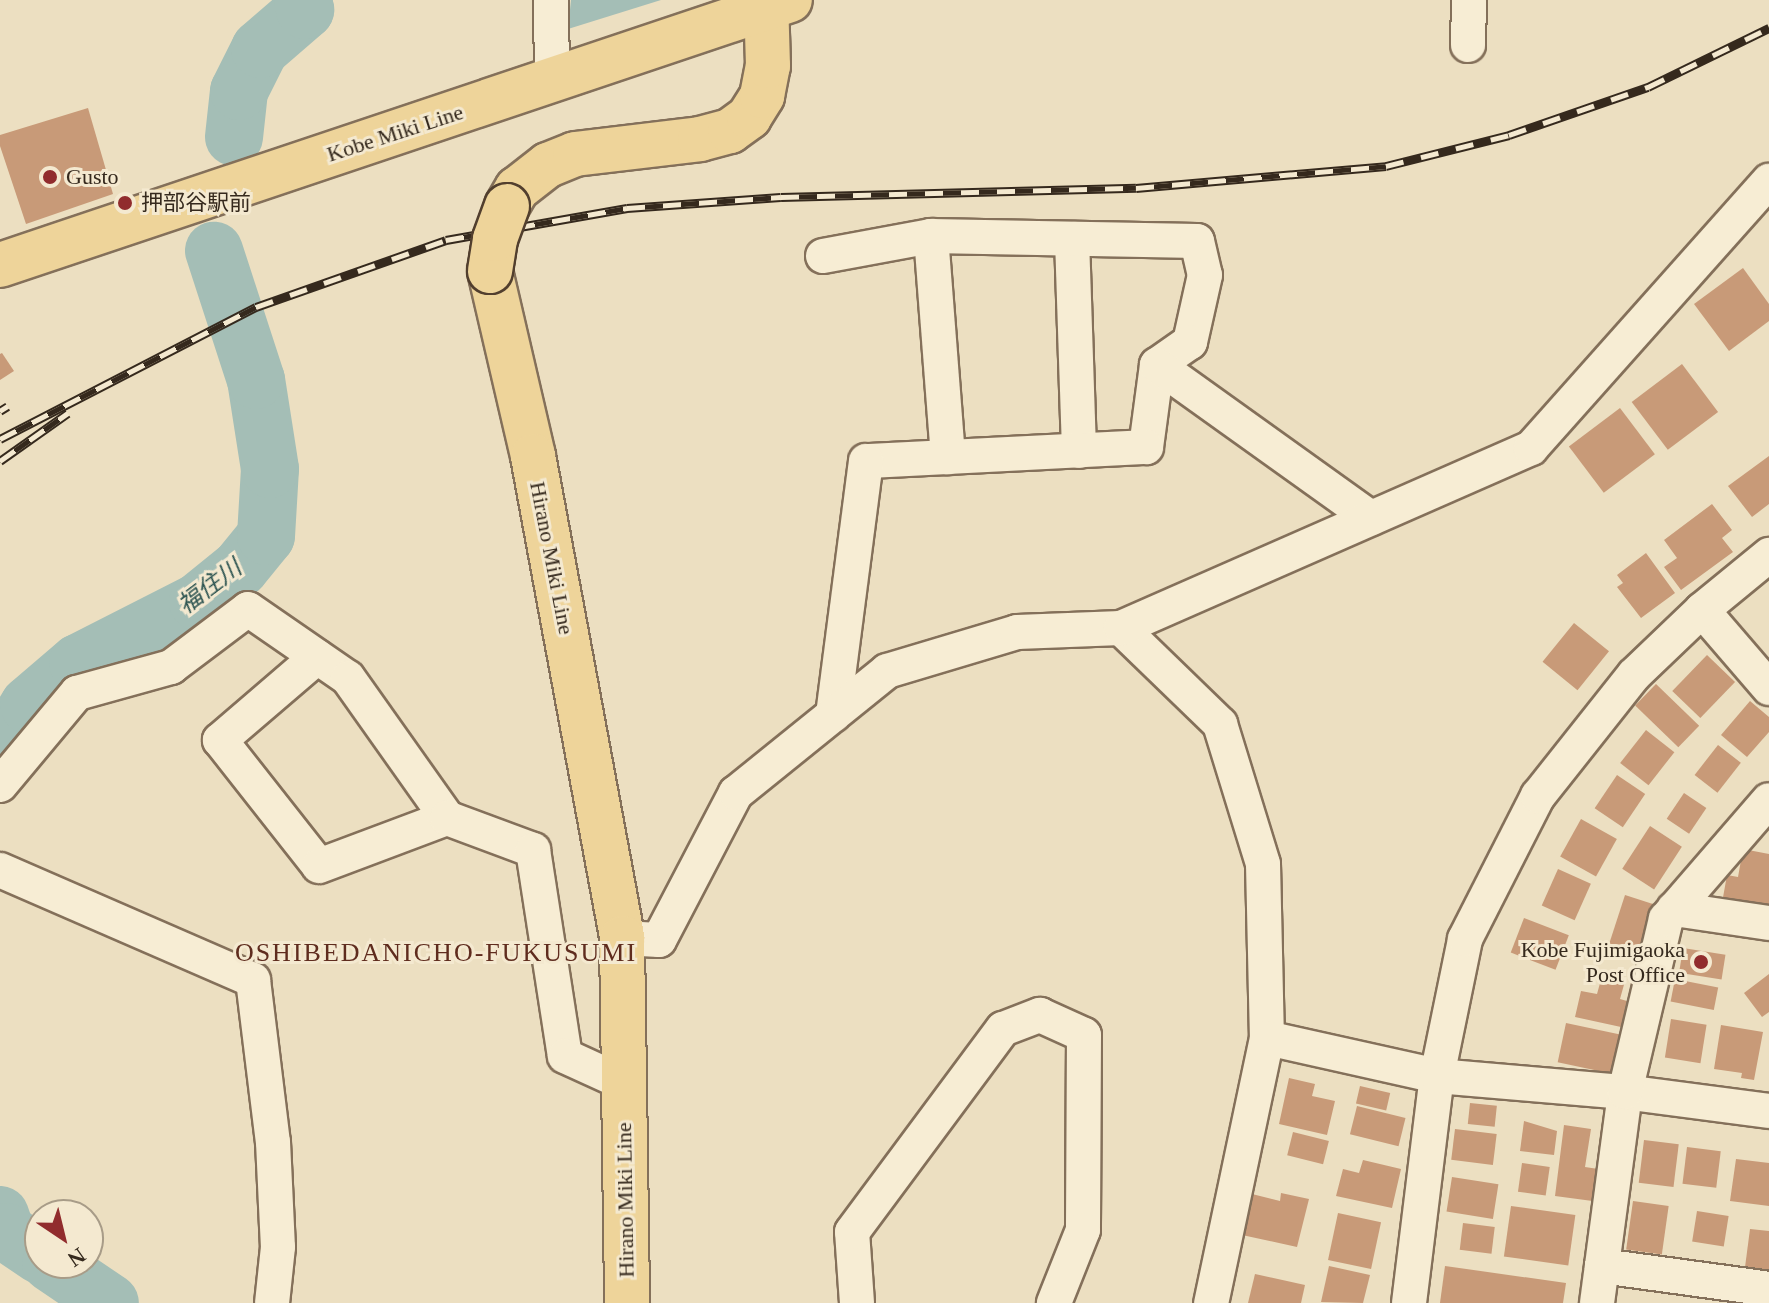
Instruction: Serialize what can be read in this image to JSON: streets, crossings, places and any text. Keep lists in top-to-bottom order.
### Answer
{
  "streets": {
    "main road": ["Kobe Miki Line", "Hirano Miki Line"]
  },
  "crossings": [
    ["Kobe Miki Line", "Hirano Miki Line"]
  ],
  "districts": ["OSHIBEDANICHO-FUKUSUMI"],
  "water": ["福住川"],
  "places": ["Gusto", "押部谷駅前", "Kobe Fujimigaoka Post Office"],
  "north": "bottom right"
}
